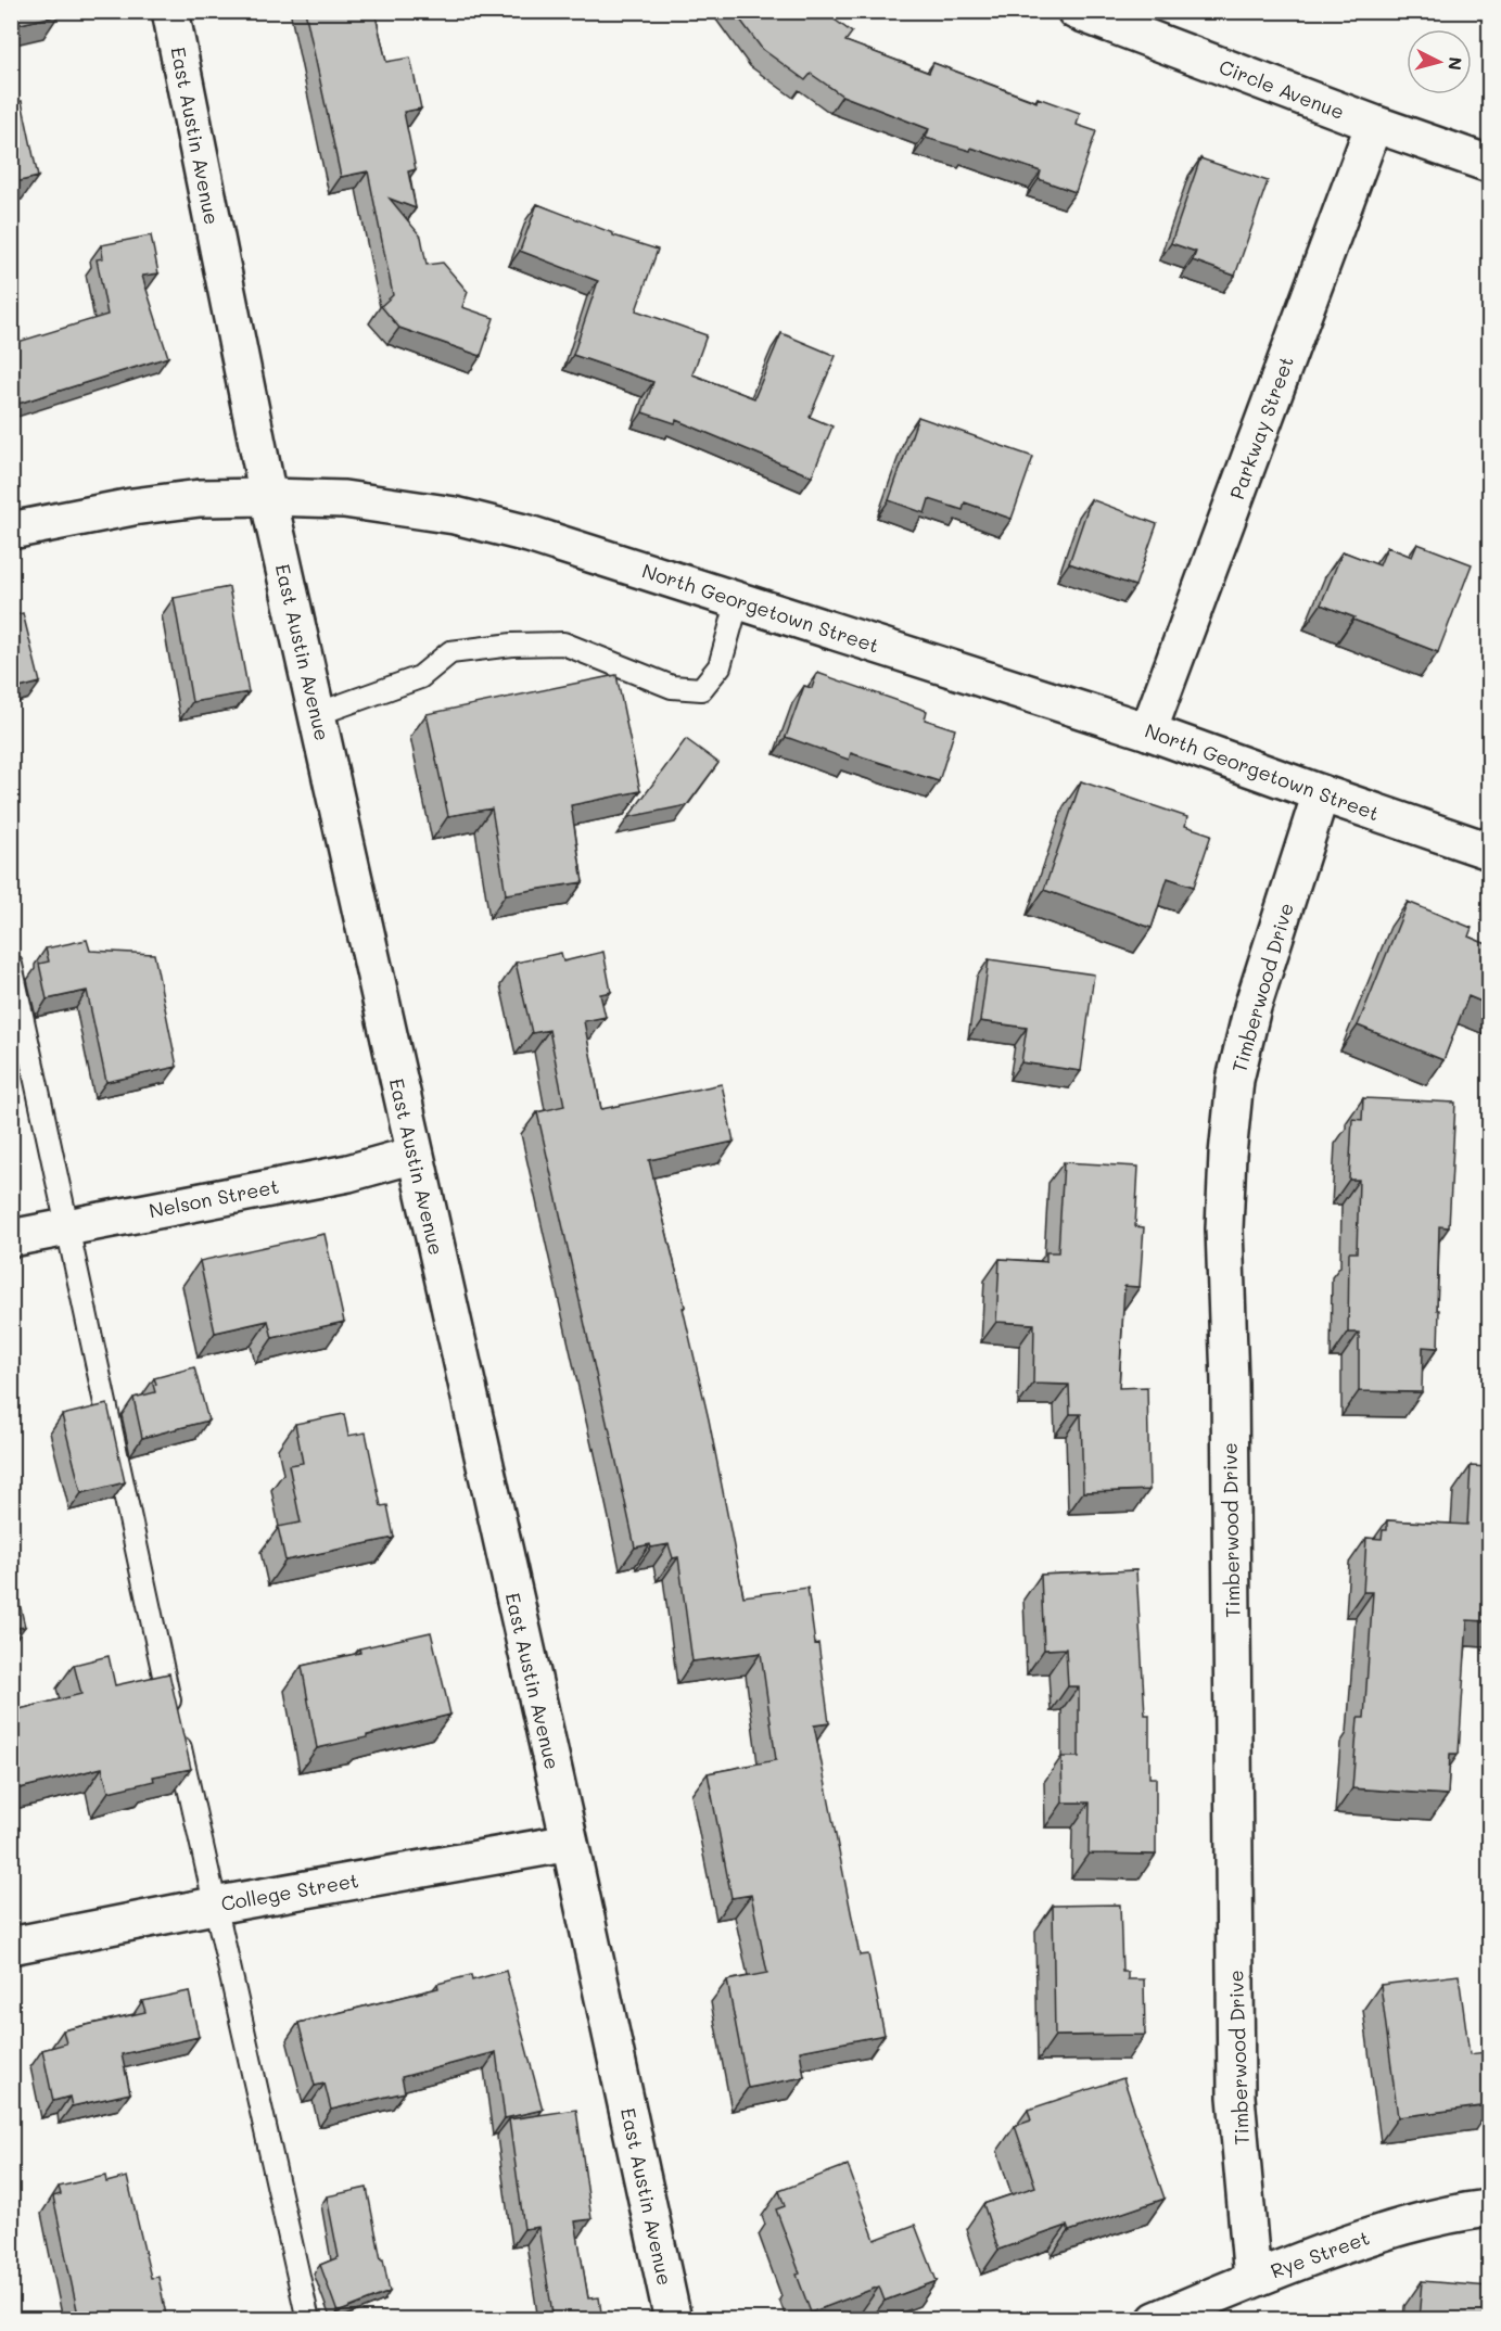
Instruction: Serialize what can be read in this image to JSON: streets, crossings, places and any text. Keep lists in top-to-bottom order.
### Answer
{
  "streets": {
    "street": [
      "Circle Avenue",
      "East Austin Avenue",
      "Parkway Street",
      "North Georgetown Street",
      "Timberwood Drive",
      "Nelson Street",
      "College Street",
      "Rye Street"
    ]
  },
  "crossings": [
    ["Circle Avenue", "Parkway Street"],
    ["East Austin Avenue", "North Georgetown Street"],
    ["East Austin Avenue", "Nelson Street"],
    ["East Austin Avenue", "College Street"],
    ["Parkway Street", "North Georgetown Street"],
    ["North Georgetown Street", "Timberwood Drive"],
    ["Timberwood Drive", "Rye Street"]
  ],
  "north": "right"
}
